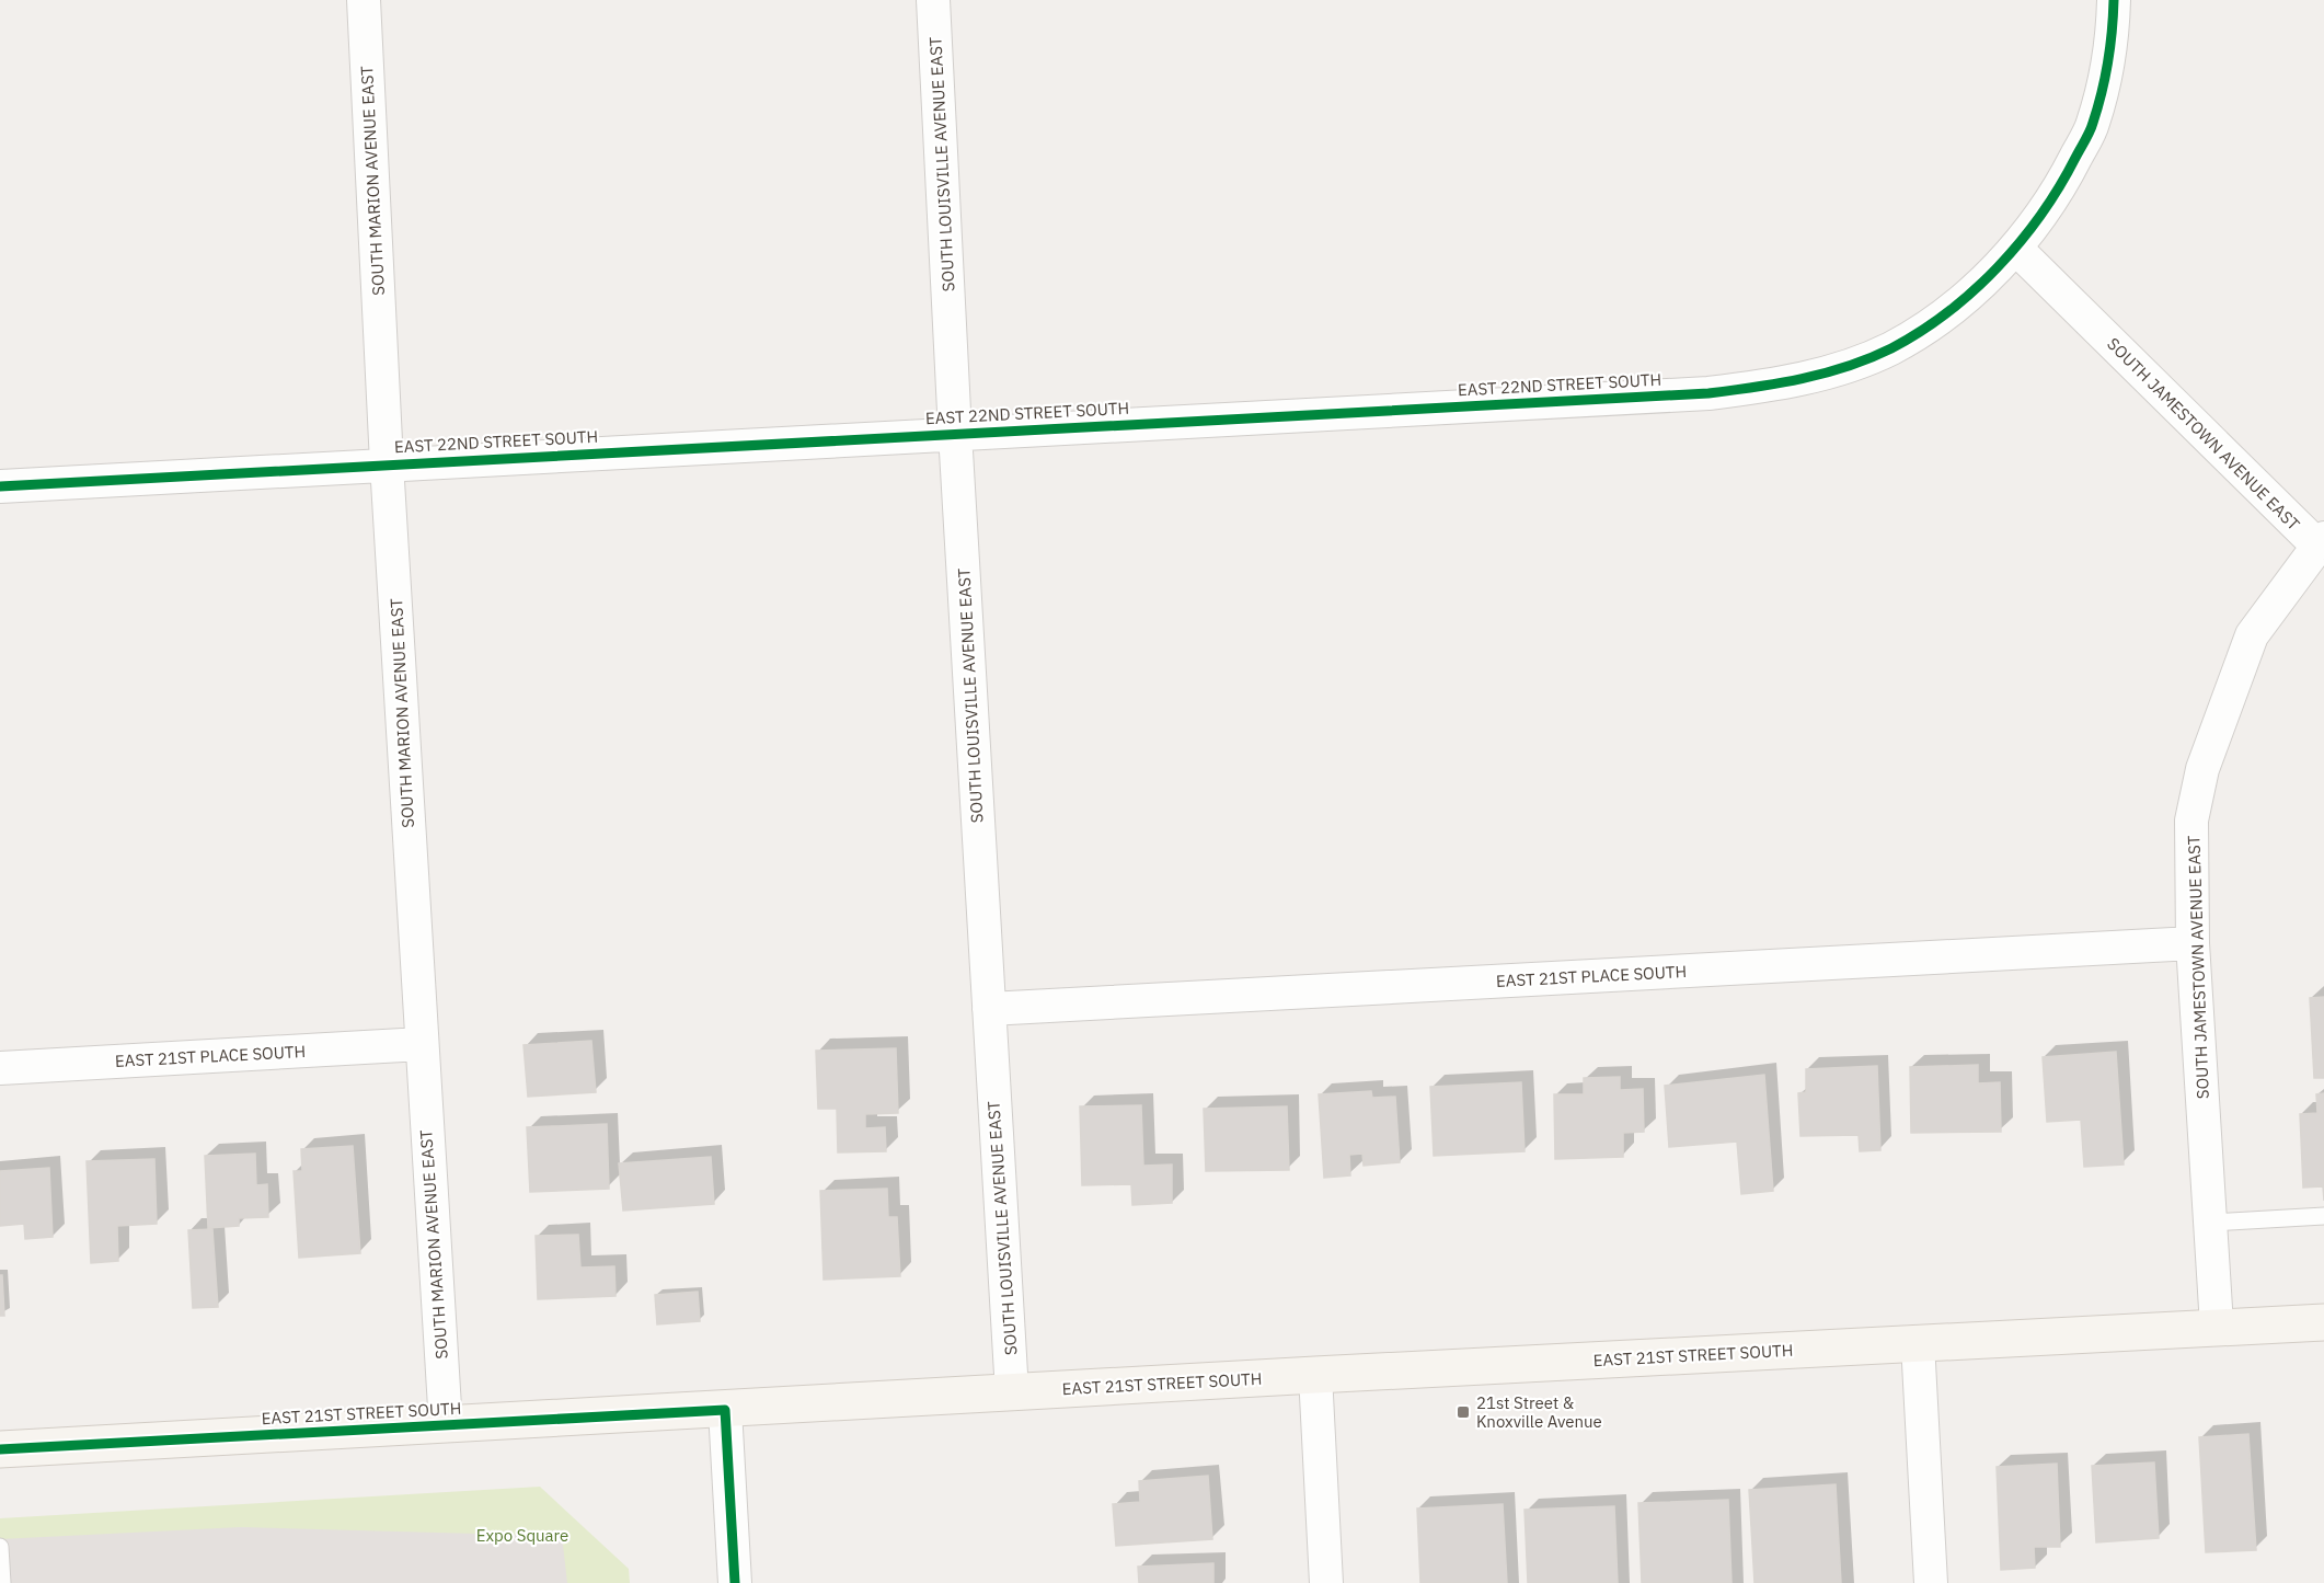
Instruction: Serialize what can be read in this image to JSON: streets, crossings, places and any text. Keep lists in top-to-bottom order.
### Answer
{
  "streets": {
    "main road": ["EAST 21ST STREET SOUTH"],
    "street": [
      "SOUTH LOUISVILLE AVENUE EAST",
      "SOUTH MARION AVENUE EAST",
      "EAST 22ND STREET SOUTH",
      "SOUTH JAMESTOWN AVENUE EAST",
      "EAST 21ST PLACE SOUTH"
    ]
  },
  "crossings": [
    ["SOUTH LOUISVILLE AVENUE EAST", "EAST 22ND STREET SOUTH"],
    ["SOUTH LOUISVILLE AVENUE EAST", "EAST 21ST PLACE SOUTH"],
    ["SOUTH LOUISVILLE AVENUE EAST", "EAST 21ST STREET SOUTH"],
    ["SOUTH MARION AVENUE EAST", "EAST 22ND STREET SOUTH"],
    ["SOUTH MARION AVENUE EAST", "EAST 21ST PLACE SOUTH"],
    ["SOUTH MARION AVENUE EAST", "EAST 21ST STREET SOUTH"],
    ["EAST 22ND STREET SOUTH", "SOUTH JAMESTOWN AVENUE EAST"],
    ["SOUTH JAMESTOWN AVENUE EAST", "EAST 21ST PLACE SOUTH"],
    ["SOUTH JAMESTOWN AVENUE EAST", "EAST 21ST STREET SOUTH"]
  ],
  "parks": ["Expo Square"],
  "places": {
    "transit": ["21st Street & Knoxville Avenue"]
  }
}
